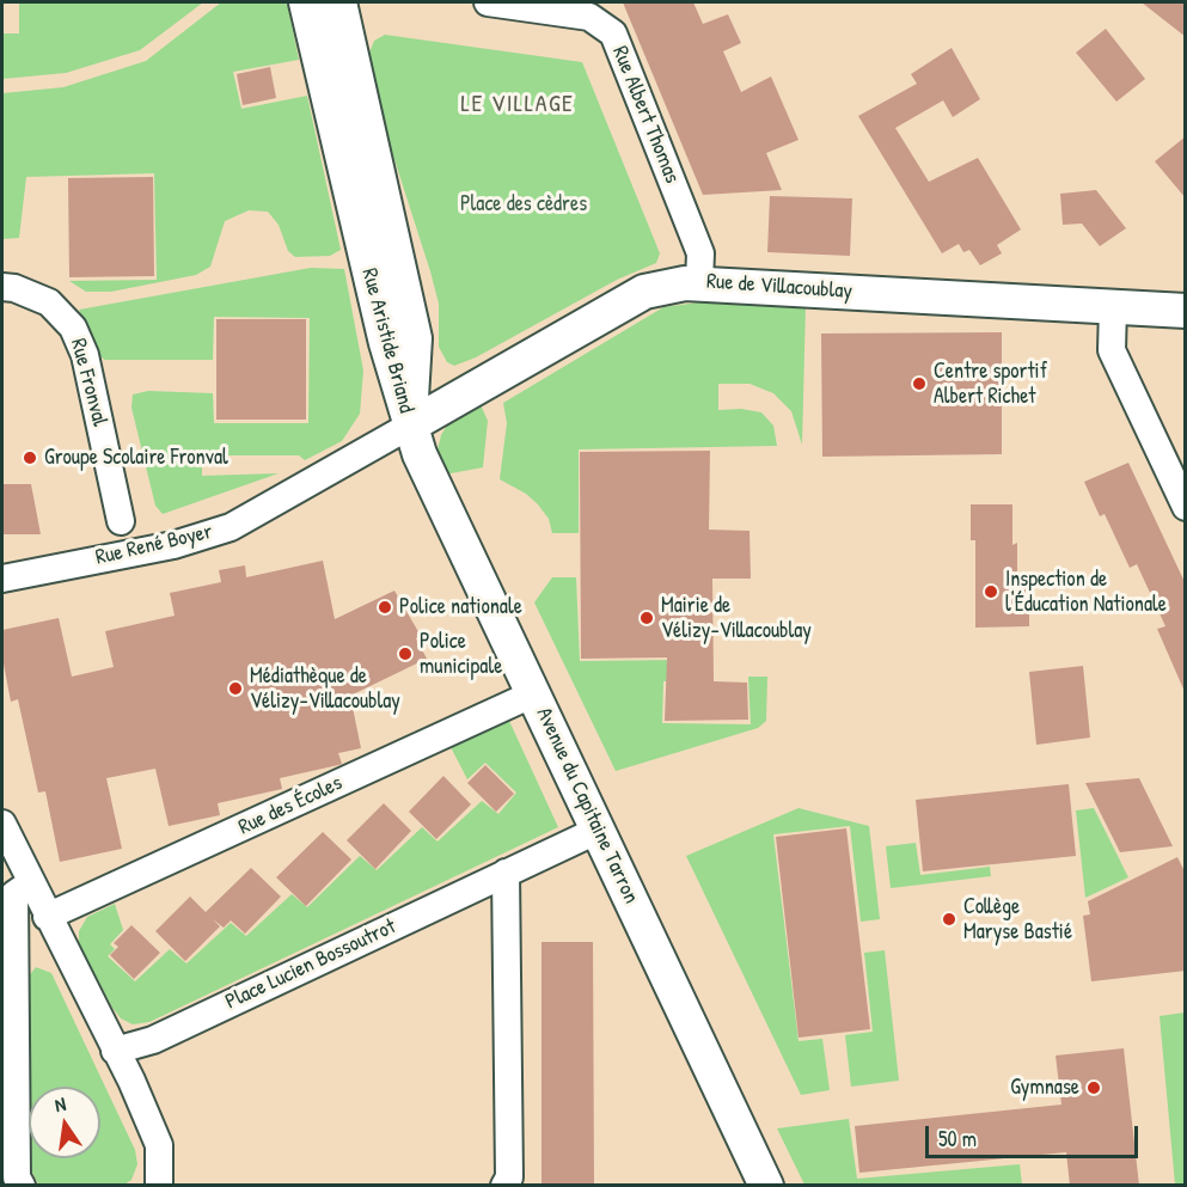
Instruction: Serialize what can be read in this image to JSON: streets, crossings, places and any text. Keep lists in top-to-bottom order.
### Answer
{
  "streets": {
    "street": [
      "Rue Albert Thomas",
      "Rue de Villacoublay",
      "Rue Aristide Briand",
      "Rue Fronval",
      "Rue René Boyer",
      "Rue des Écoles",
      "Avenue du Capitaine Tarron",
      "Place Lucien Bossoutrot"
    ]
  },
  "crossings": [
    ["Rue Albert Thomas", "Rue de Villacoublay"],
    ["Rue de Villacoublay", "Rue Aristide Briand"],
    ["Rue de Villacoublay", "Rue René Boyer"],
    ["Rue de Villacoublay", "Avenue du Capitaine Tarron"],
    ["Rue Aristide Briand", "Rue René Boyer"],
    ["Rue Aristide Briand", "Avenue du Capitaine Tarron"],
    ["Rue René Boyer", "Avenue du Capitaine Tarron"],
    ["Rue des Écoles", "Avenue du Capitaine Tarron"],
    ["Avenue du Capitaine Tarron", "Place Lucien Bossoutrot"]
  ],
  "districts": ["LE VILLAGE"],
  "parks": ["Place des cèdres"],
  "places": [
    "Centre sportif Albert Richet",
    "Groupe Scolaire Fronval",
    "Inspection de l'Éducation Nationale",
    "Police nationale",
    "Mairie de Vélizy-Villacoublay",
    "Police municipale",
    "Médiathèque de Vélizy-Villacoublay",
    "Collège Maryse Bastié",
    "Gymnase"
  ],
  "scale_bar": "50 m",
  "north": "top"
}
